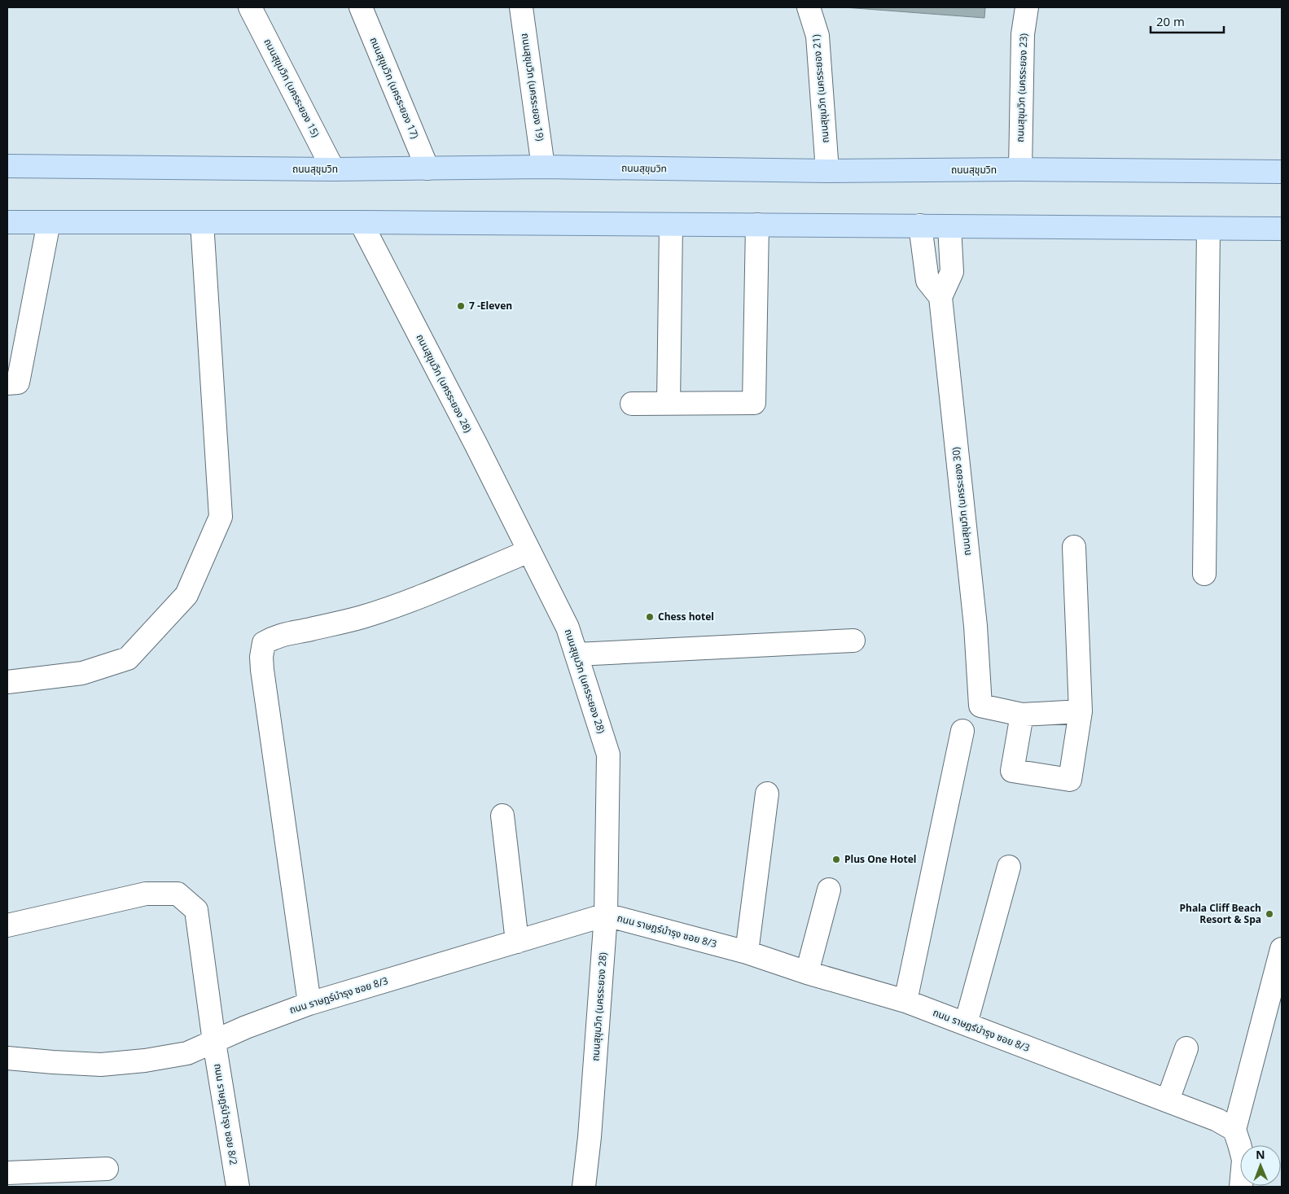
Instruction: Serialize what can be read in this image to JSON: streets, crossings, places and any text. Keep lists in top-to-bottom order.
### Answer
{
  "streets": {
    "main road": ["ถนนสุขุมวิท"],
    "street": [
      "ถนนสุขุมวิท (นครระยอง 19)",
      "ถนนสุขุมวิท (นครระยอง 15)",
      "ถนนสุขุมวิท (นครระยอง 17)",
      "ถนนสุขุมวิท (นครระยอง 23)",
      "ถนนสุขุมวิท (นครระยอง 21)",
      "ถนนสุขุมวิท (นครระยอง 28)",
      "ถนนสุขุมวิท (นครระยอง 30)",
      "ถนน ราษฎร์บำรุง ซอย 8/3",
      "ถนน ราษฎร์บำรุง ซอย 8/2"
    ]
  },
  "crossings": [
    ["ถนนสุขุมวิท (นครระยอง 19)", "ถนนสุขุมวิท"],
    ["ถนนสุขุมวิท (นครระยอง 15)", "ถนนสุขุมวิท"],
    ["ถนนสุขุมวิท (นครระยอง 17)", "ถนนสุขุมวิท"],
    ["ถนนสุขุมวิท (นครระยอง 23)", "ถนนสุขุมวิท"],
    ["ถนนสุขุมวิท (นครระยอง 21)", "ถนนสุขุมวิท"],
    ["ถนนสุขุมวิท (นครระยอง 28)", "ถนน ราษฎร์บำรุง ซอย 8/3"],
    ["ถนน ราษฎร์บำรุง ซอย 8/3", "ถนน ราษฎร์บำรุง ซอย 8/2"]
  ],
  "places": [
    "7 -Eleven",
    "Chess hotel",
    "Plus One Hotel",
    "Phala Cliff Beach Resort & Spa"
  ],
  "scale_bar": "20 m",
  "north": "top"
}
